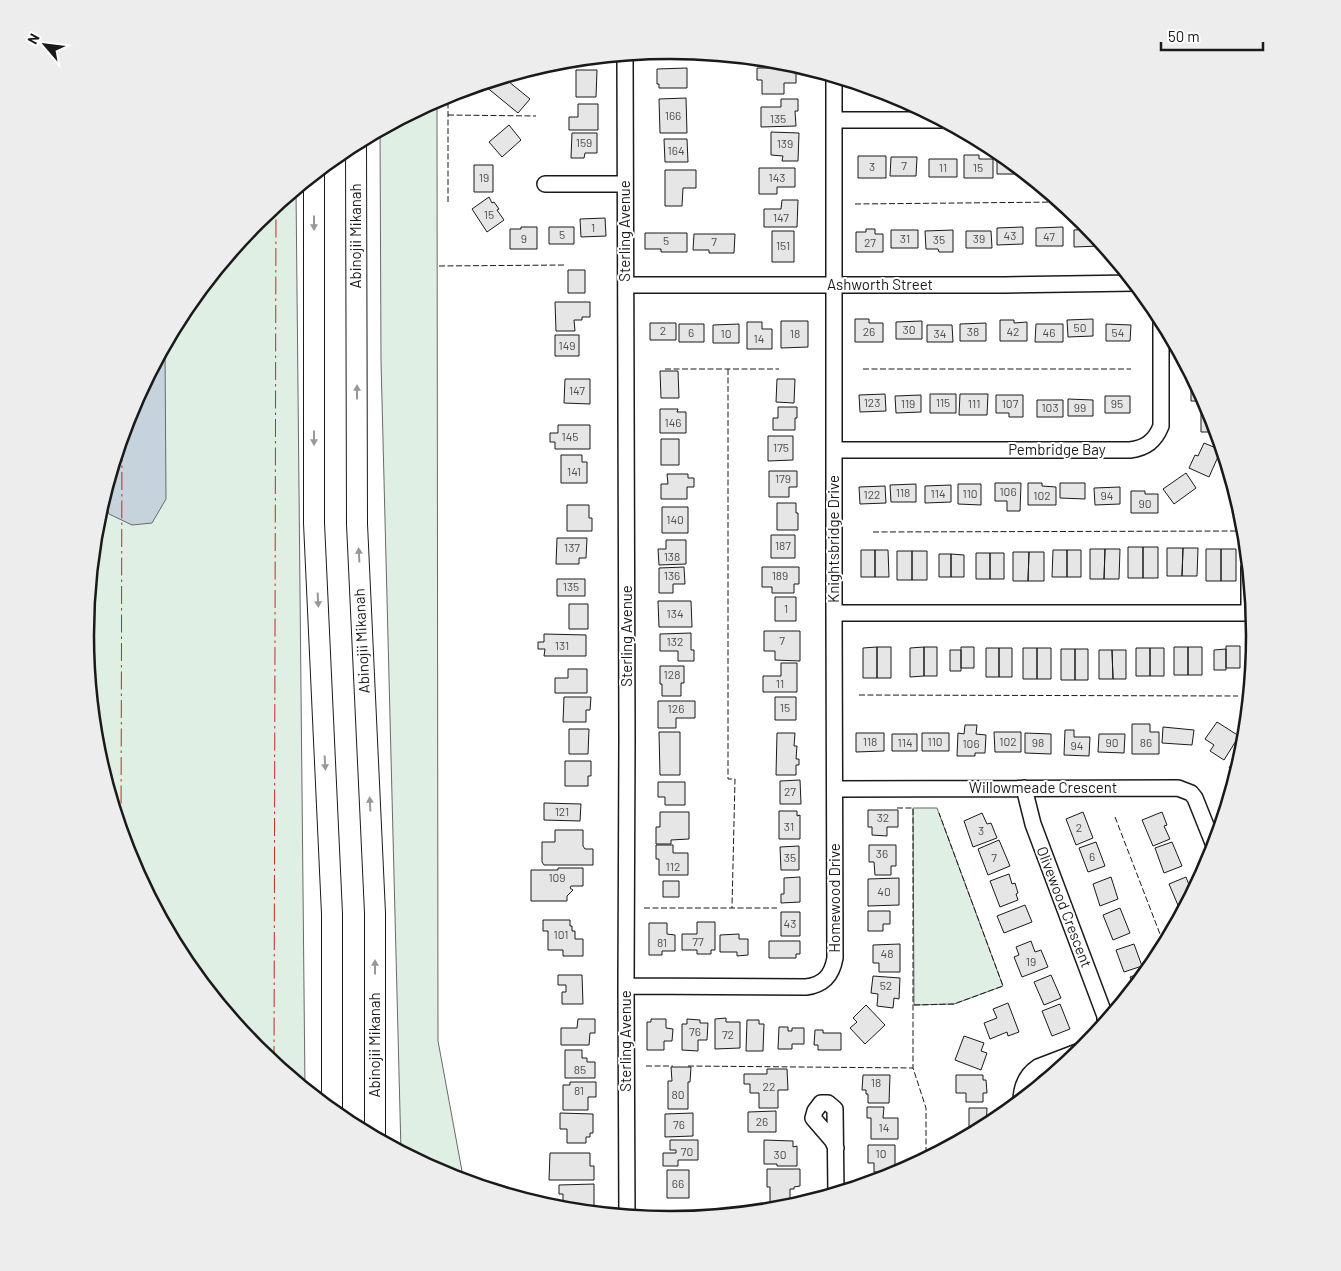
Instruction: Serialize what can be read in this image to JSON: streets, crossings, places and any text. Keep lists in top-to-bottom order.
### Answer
{
  "streets": {
    "main road": ["Abinojii Mikanah"],
    "street": [
      "Sterling Avenue",
      "Ashworth Street",
      "Pembridge Bay",
      "Knightsbridge Drive",
      "Willowmeade Crescent",
      "Homewood Drive",
      "Olivewood Crescent"
    ]
  },
  "crossings": [
    ["Sterling Avenue", "Ashworth Street"],
    ["Sterling Avenue", "Homewood Drive"],
    ["Ashworth Street", "Knightsbridge Drive"],
    ["Pembridge Bay", "Knightsbridge Drive"],
    ["Knightsbridge Drive", "Homewood Drive"],
    ["Willowmeade Crescent", "Homewood Drive"],
    ["Willowmeade Crescent", "Olivewood Crescent"]
  ],
  "house_numbers": [
    "166",
    "135",
    "159",
    "139",
    "164",
    "7",
    "3",
    "11",
    "15",
    "19",
    "143",
    "15",
    "147",
    "1",
    "5",
    "43",
    "47",
    "9",
    "31",
    "39",
    "35",
    "5",
    "7",
    "27",
    "151",
    "50",
    "30",
    "2",
    "26",
    "38",
    "42",
    "6",
    "46",
    "54",
    "10",
    "18",
    "34",
    "14",
    "149",
    "147",
    "123",
    "115",
    "119",
    "111",
    "107",
    "95",
    "103",
    "99",
    "146",
    "145",
    "175",
    "141",
    "179",
    "106",
    "118",
    "114",
    "110",
    "122",
    "102",
    "94",
    "90",
    "140",
    "187",
    "137",
    "138",
    "136",
    "189",
    "135",
    "1",
    "134",
    "7",
    "132",
    "131",
    "128",
    "11",
    "15",
    "126",
    "118",
    "110",
    "102",
    "114",
    "98",
    "90",
    "86",
    "106",
    "94",
    "27",
    "121",
    "32",
    "31",
    "2",
    "3",
    "36",
    "6",
    "35",
    "7",
    "112",
    "109",
    "40",
    "43",
    "101",
    "77",
    "81",
    "48",
    "19",
    "52",
    "76",
    "72",
    "85",
    "18",
    "22",
    "81",
    "80",
    "26",
    "76",
    "14",
    "70",
    "10",
    "30",
    "66"
  ],
  "scale_bar": "50 m",
  "north": "top left"
}
